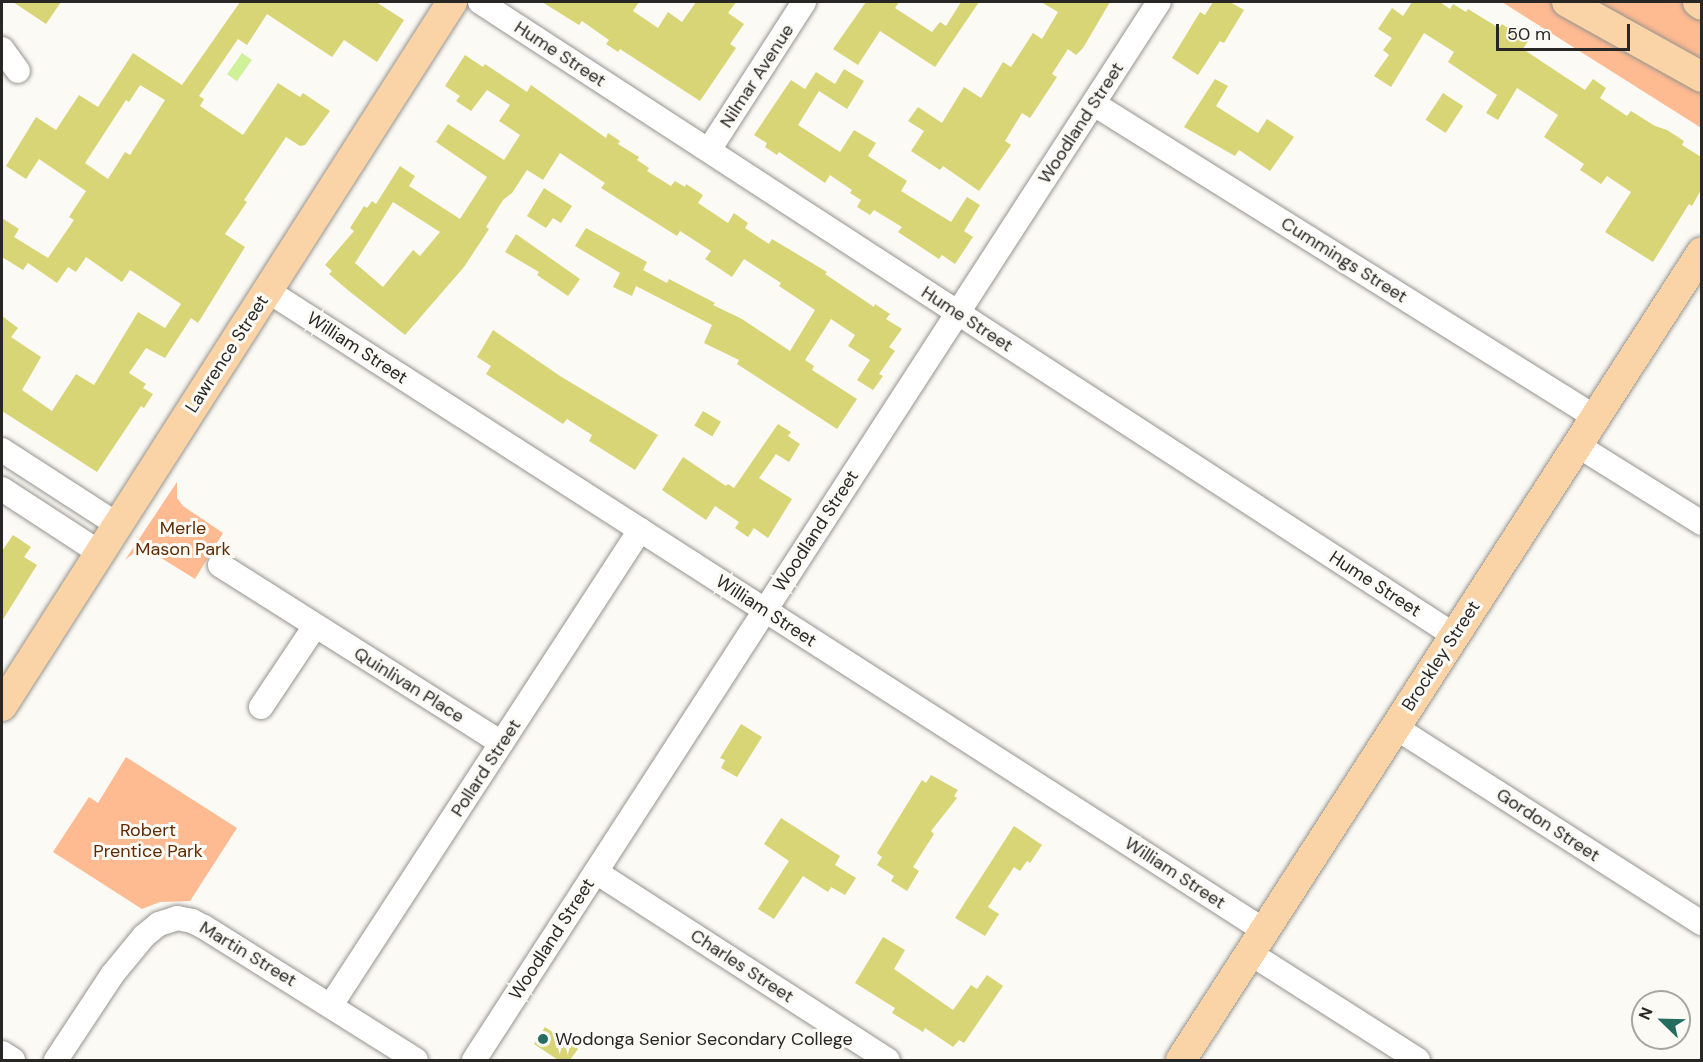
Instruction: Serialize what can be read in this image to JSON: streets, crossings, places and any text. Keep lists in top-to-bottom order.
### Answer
{
  "streets": {
    "main road": ["Lawrence Street", "Brockley Street"],
    "street": [
      "Hume Street",
      "Nilmar Avenue",
      "Woodland Street",
      "Cummings Street",
      "William Street",
      "Quinlivan Place",
      "Pollard Street",
      "Gordon Street",
      "Martin Street",
      "Charles Street"
    ]
  },
  "crossings": [
    ["Hume Street", "Nilmar Avenue"],
    ["Hume Street", "Woodland Street"],
    ["Hume Street", "Brockley Street"],
    ["Woodland Street", "Cummings Street"],
    ["Woodland Street", "William Street"],
    ["Woodland Street", "Charles Street"],
    ["Cummings Street", "Brockley Street"],
    ["William Street", "Lawrence Street"],
    ["William Street", "Brockley Street"],
    ["William Street", "Pollard Street"],
    ["Brockley Street", "Gordon Street"],
    ["Quinlivan Place", "Pollard Street"],
    ["Pollard Street", "Martin Street"]
  ],
  "parks": ["Merle Mason Park", "Robert Prentice Park"],
  "places": ["Wodonga Senior Secondary College"],
  "scale_bar": "50 m",
  "north": "top left"
}
